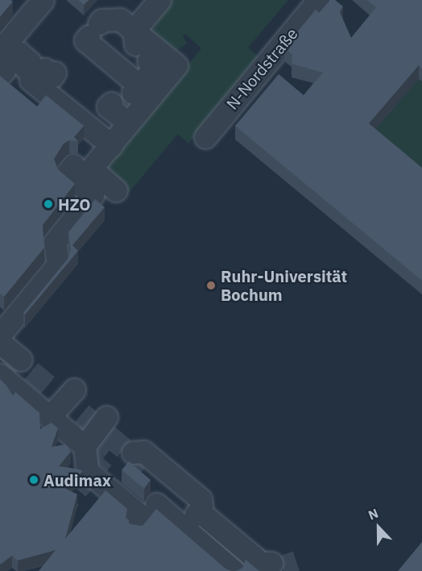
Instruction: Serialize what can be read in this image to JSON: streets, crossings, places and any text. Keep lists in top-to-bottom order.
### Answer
{
  "streets": {
    "street": ["N-Nordstraße"]
  },
  "places": ["HZO", "Ruhr-Universität Bochum", "Audimax"],
  "north": "top"
}
